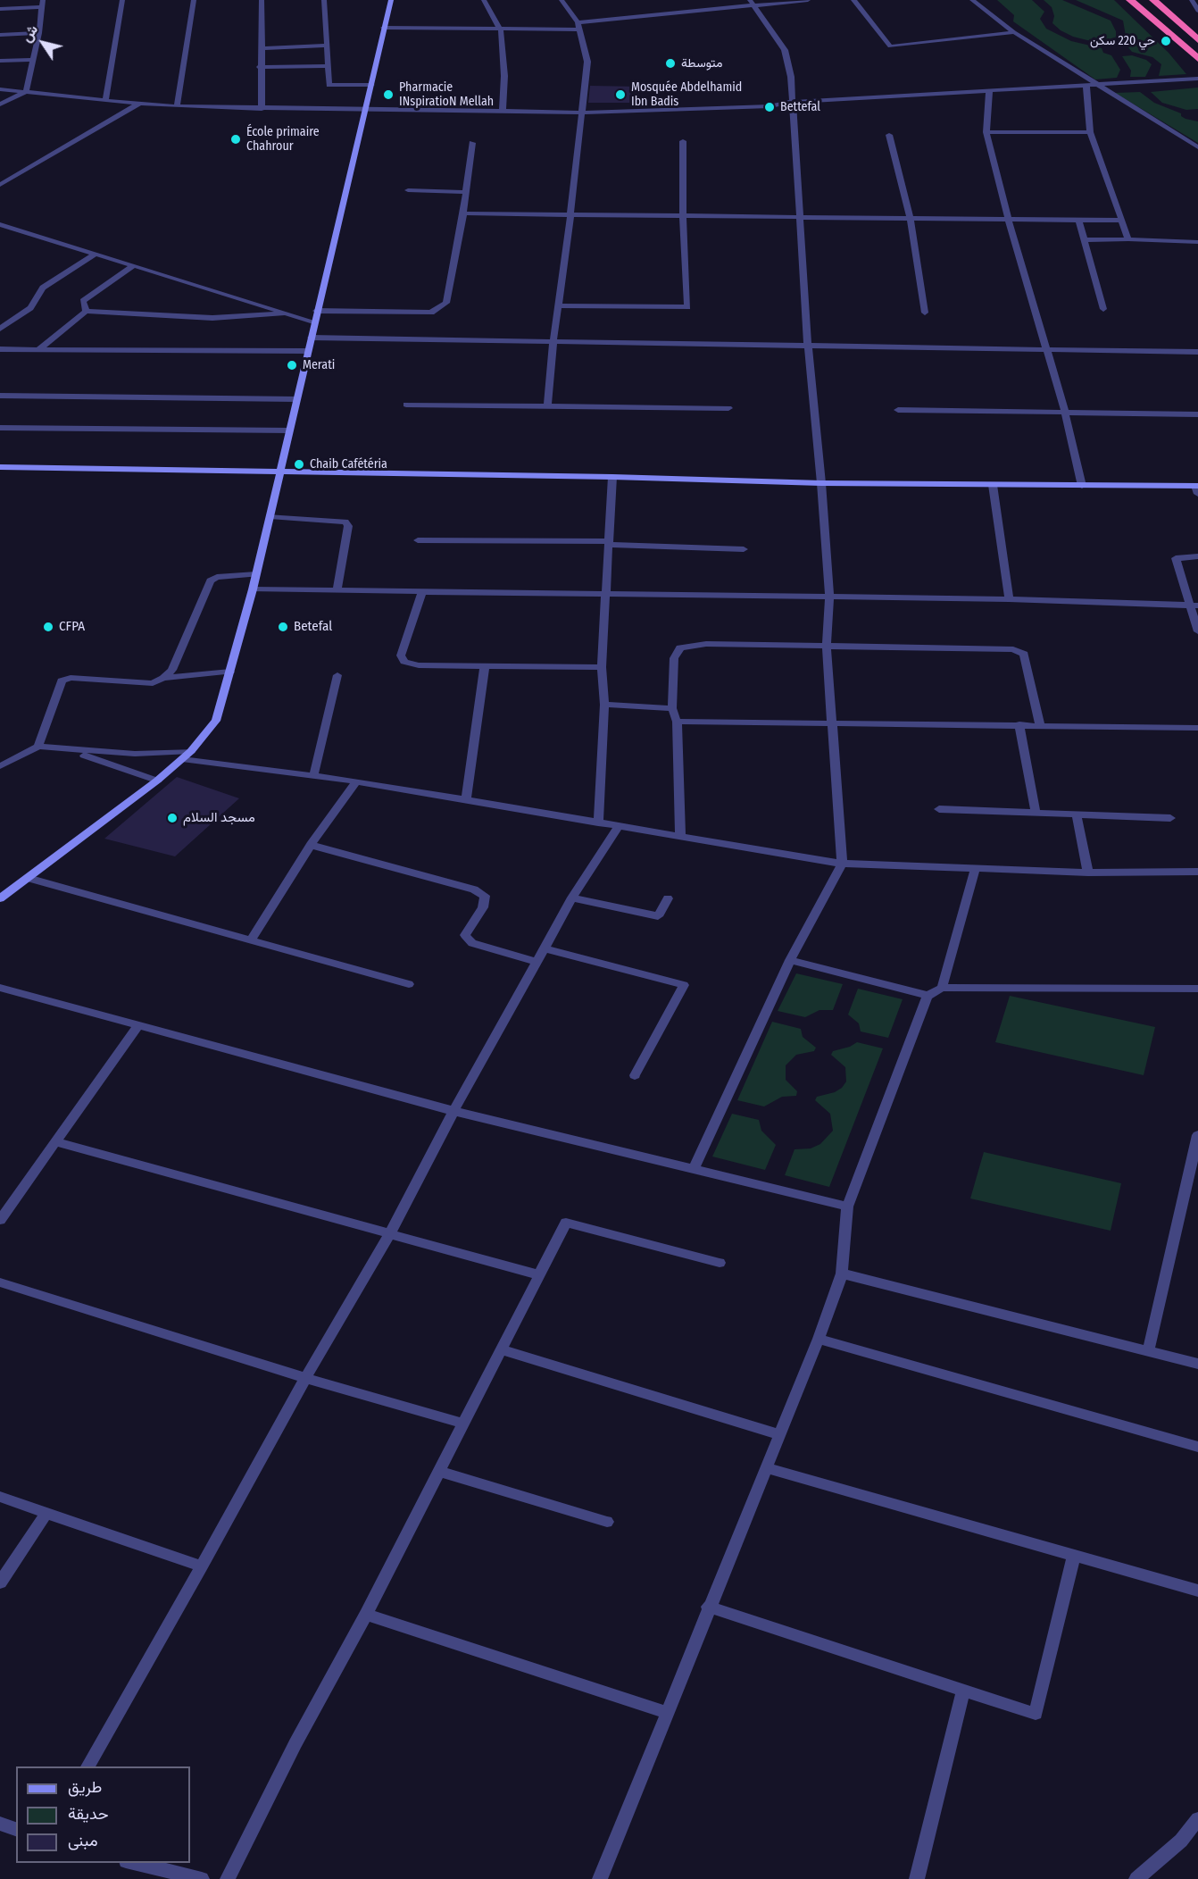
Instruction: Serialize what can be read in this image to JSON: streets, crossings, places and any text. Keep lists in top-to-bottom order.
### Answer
{
  "places": [
    "حي 220 سكن",
    "متوسطة",
    "Pharmacie INspiratioN Mellah",
    "Mosquée Abdelhamid Ibn Badis",
    "Bettefal",
    "École primaire Chahrour",
    "Merati",
    "Chaib Cafétéria",
    "CFPA",
    "Betefal",
    "مسجد السلام"
  ],
  "legend": ["طريق", "حديقة", "مبنى"],
  "north": "top left"
}
